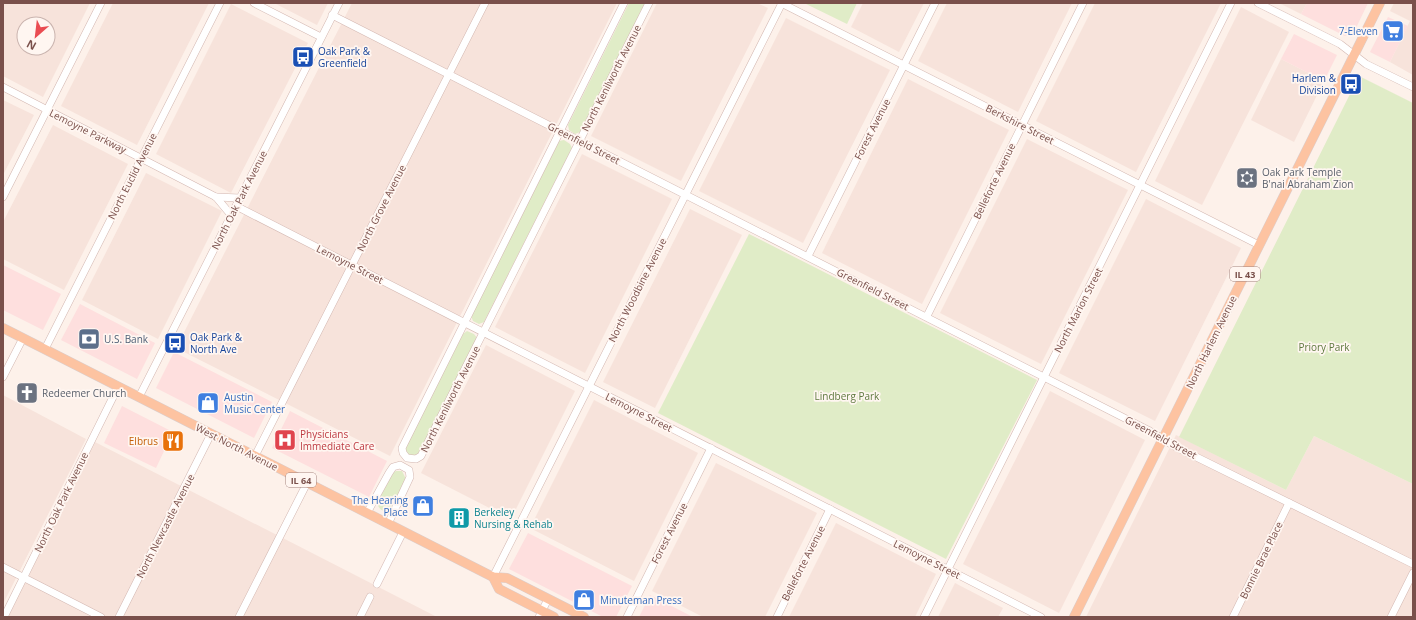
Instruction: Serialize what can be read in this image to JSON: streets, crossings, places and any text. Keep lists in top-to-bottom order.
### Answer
{
  "streets": {
    "main road": [
      "IL 43",
      "North Harlem Avenue",
      "West North Avenue",
      "IL 64"
    ],
    "street": [
      "North Kenilworth Avenue",
      "Berkshire Street",
      "Forest Avenue",
      "Lemoyne Parkway",
      "Greenfield Street",
      "North Euclid Avenue",
      "Belleforte Avenue",
      "North Oak Park Avenue",
      "North Grove Avenue",
      "Lemoyne Street",
      "North Woodbine Avenue",
      "North Marion Street",
      "North Newcastle Avenue",
      "Bonnie Brae Place"
    ]
  },
  "crossings": [
    ["North Kenilworth Avenue", "Greenfield Street"],
    ["North Kenilworth Avenue", "Lemoyne Street"],
    ["Berkshire Street", "Forest Avenue"],
    ["Berkshire Street", "Belleforte Avenue"],
    ["Berkshire Street", "North Woodbine Avenue"],
    ["Berkshire Street", "North Marion Street"],
    ["Berkshire Street", "North Harlem Avenue"],
    ["Forest Avenue", "Greenfield Street"],
    ["Forest Avenue", "Lemoyne Street"],
    ["Lemoyne Parkway", "North Euclid Avenue"],
    ["Lemoyne Parkway", "North Oak Park Avenue"],
    ["Greenfield Street", "Belleforte Avenue"],
    ["Greenfield Street", "North Oak Park Avenue"],
    ["Greenfield Street", "North Grove Avenue"],
    ["Greenfield Street", "North Woodbine Avenue"],
    ["Greenfield Street", "North Marion Street"],
    ["Greenfield Street", "North Harlem Avenue"],
    ["Greenfield Street", "Bonnie Brae Place"],
    ["North Euclid Avenue", "West North Avenue"],
    ["Belleforte Avenue", "Lemoyne Street"],
    ["North Oak Park Avenue", "Lemoyne Street"],
    ["North Oak Park Avenue", "West North Avenue"],
    ["North Grove Avenue", "Lemoyne Street"],
    ["North Grove Avenue", "West North Avenue"],
    ["Lemoyne Street", "North Woodbine Avenue"],
    ["Lemoyne Street", "North Marion Street"],
    ["North Woodbine Avenue", "West North Avenue"],
    ["West North Avenue", "North Newcastle Avenue"]
  ],
  "parks": ["Priory Park", "Lindberg Park"],
  "places": {
    "supermarket": ["7-Eleven"],
    "bus stop": ["Oak Park & Greenfield", "Harlem & Division", "Oak Park & North Ave"],
    "synagogue": ["Oak Park Temple B'nai Abraham Zion"],
    "bank": ["U.S. Bank"],
    "church": ["Redeemer Church"],
    "shop": ["Austin Music Center", "The Hearing Place", "Minuteman Press"],
    "hospital": ["Physicians Immediate Care"],
    "restaurant": ["Elbrus"],
    "building": ["Berkeley Nursing & Rehab"]
  },
  "north": "bottom left"
}
